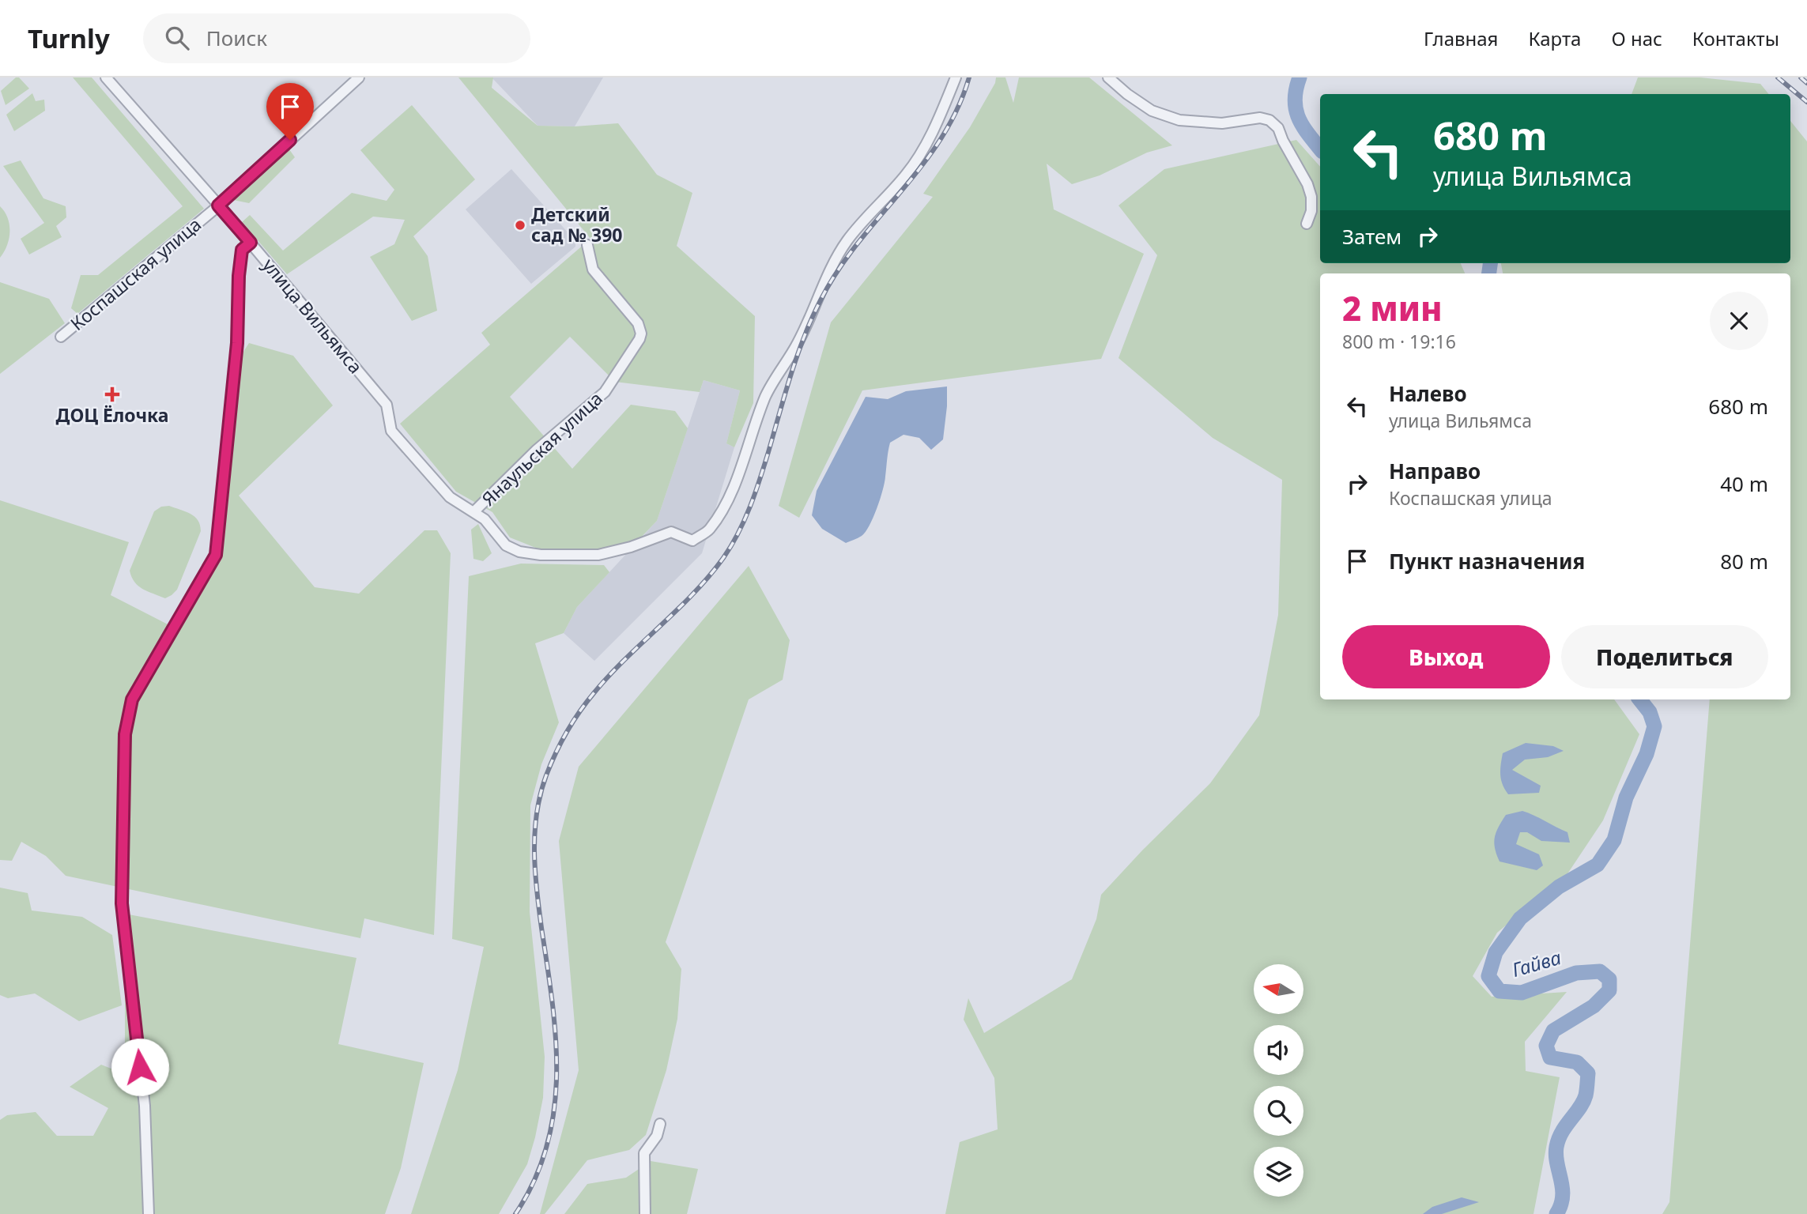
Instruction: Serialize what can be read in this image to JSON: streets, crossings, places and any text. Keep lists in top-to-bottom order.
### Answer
{
  "streets": {
    "street": ["Коспашская улица", "улица Вильямса", "Янаульская улица"]
  },
  "crossings": [
    ["Коспашская улица", "улица Вильямса"],
    ["улица Вильямса", "Янаульская улица"]
  ],
  "water": ["Гайва"],
  "places": {
    "other": ["Детский сад № 390"],
    "health": ["ДОЦ Ёлочка"]
  },
  "north": "left",
  "page": {
    "header": "Turnly",
    "search": "Поиск",
    "nav": [
      "Главная",
      "Карта",
      "О нас",
      "Контакты"
    ],
    "turn": ["680 m", "улица Вильямса"],
    "then": "Затем",
    "heading": ["2 мин", "800 m · 19:16"],
    "list": [
      {
        "name": "Налево",
        "note": "улица Вильямса",
        "value": "680 m"
      },
      {
        "name": "Направо",
        "note": "Коспашская улица",
        "value": "40 m"
      },
      {
        "name": "Пункт назначения",
        "value": "80 m"
      }
    ],
    "buttons": ["Выход", "Поделиться"]
  }
}
